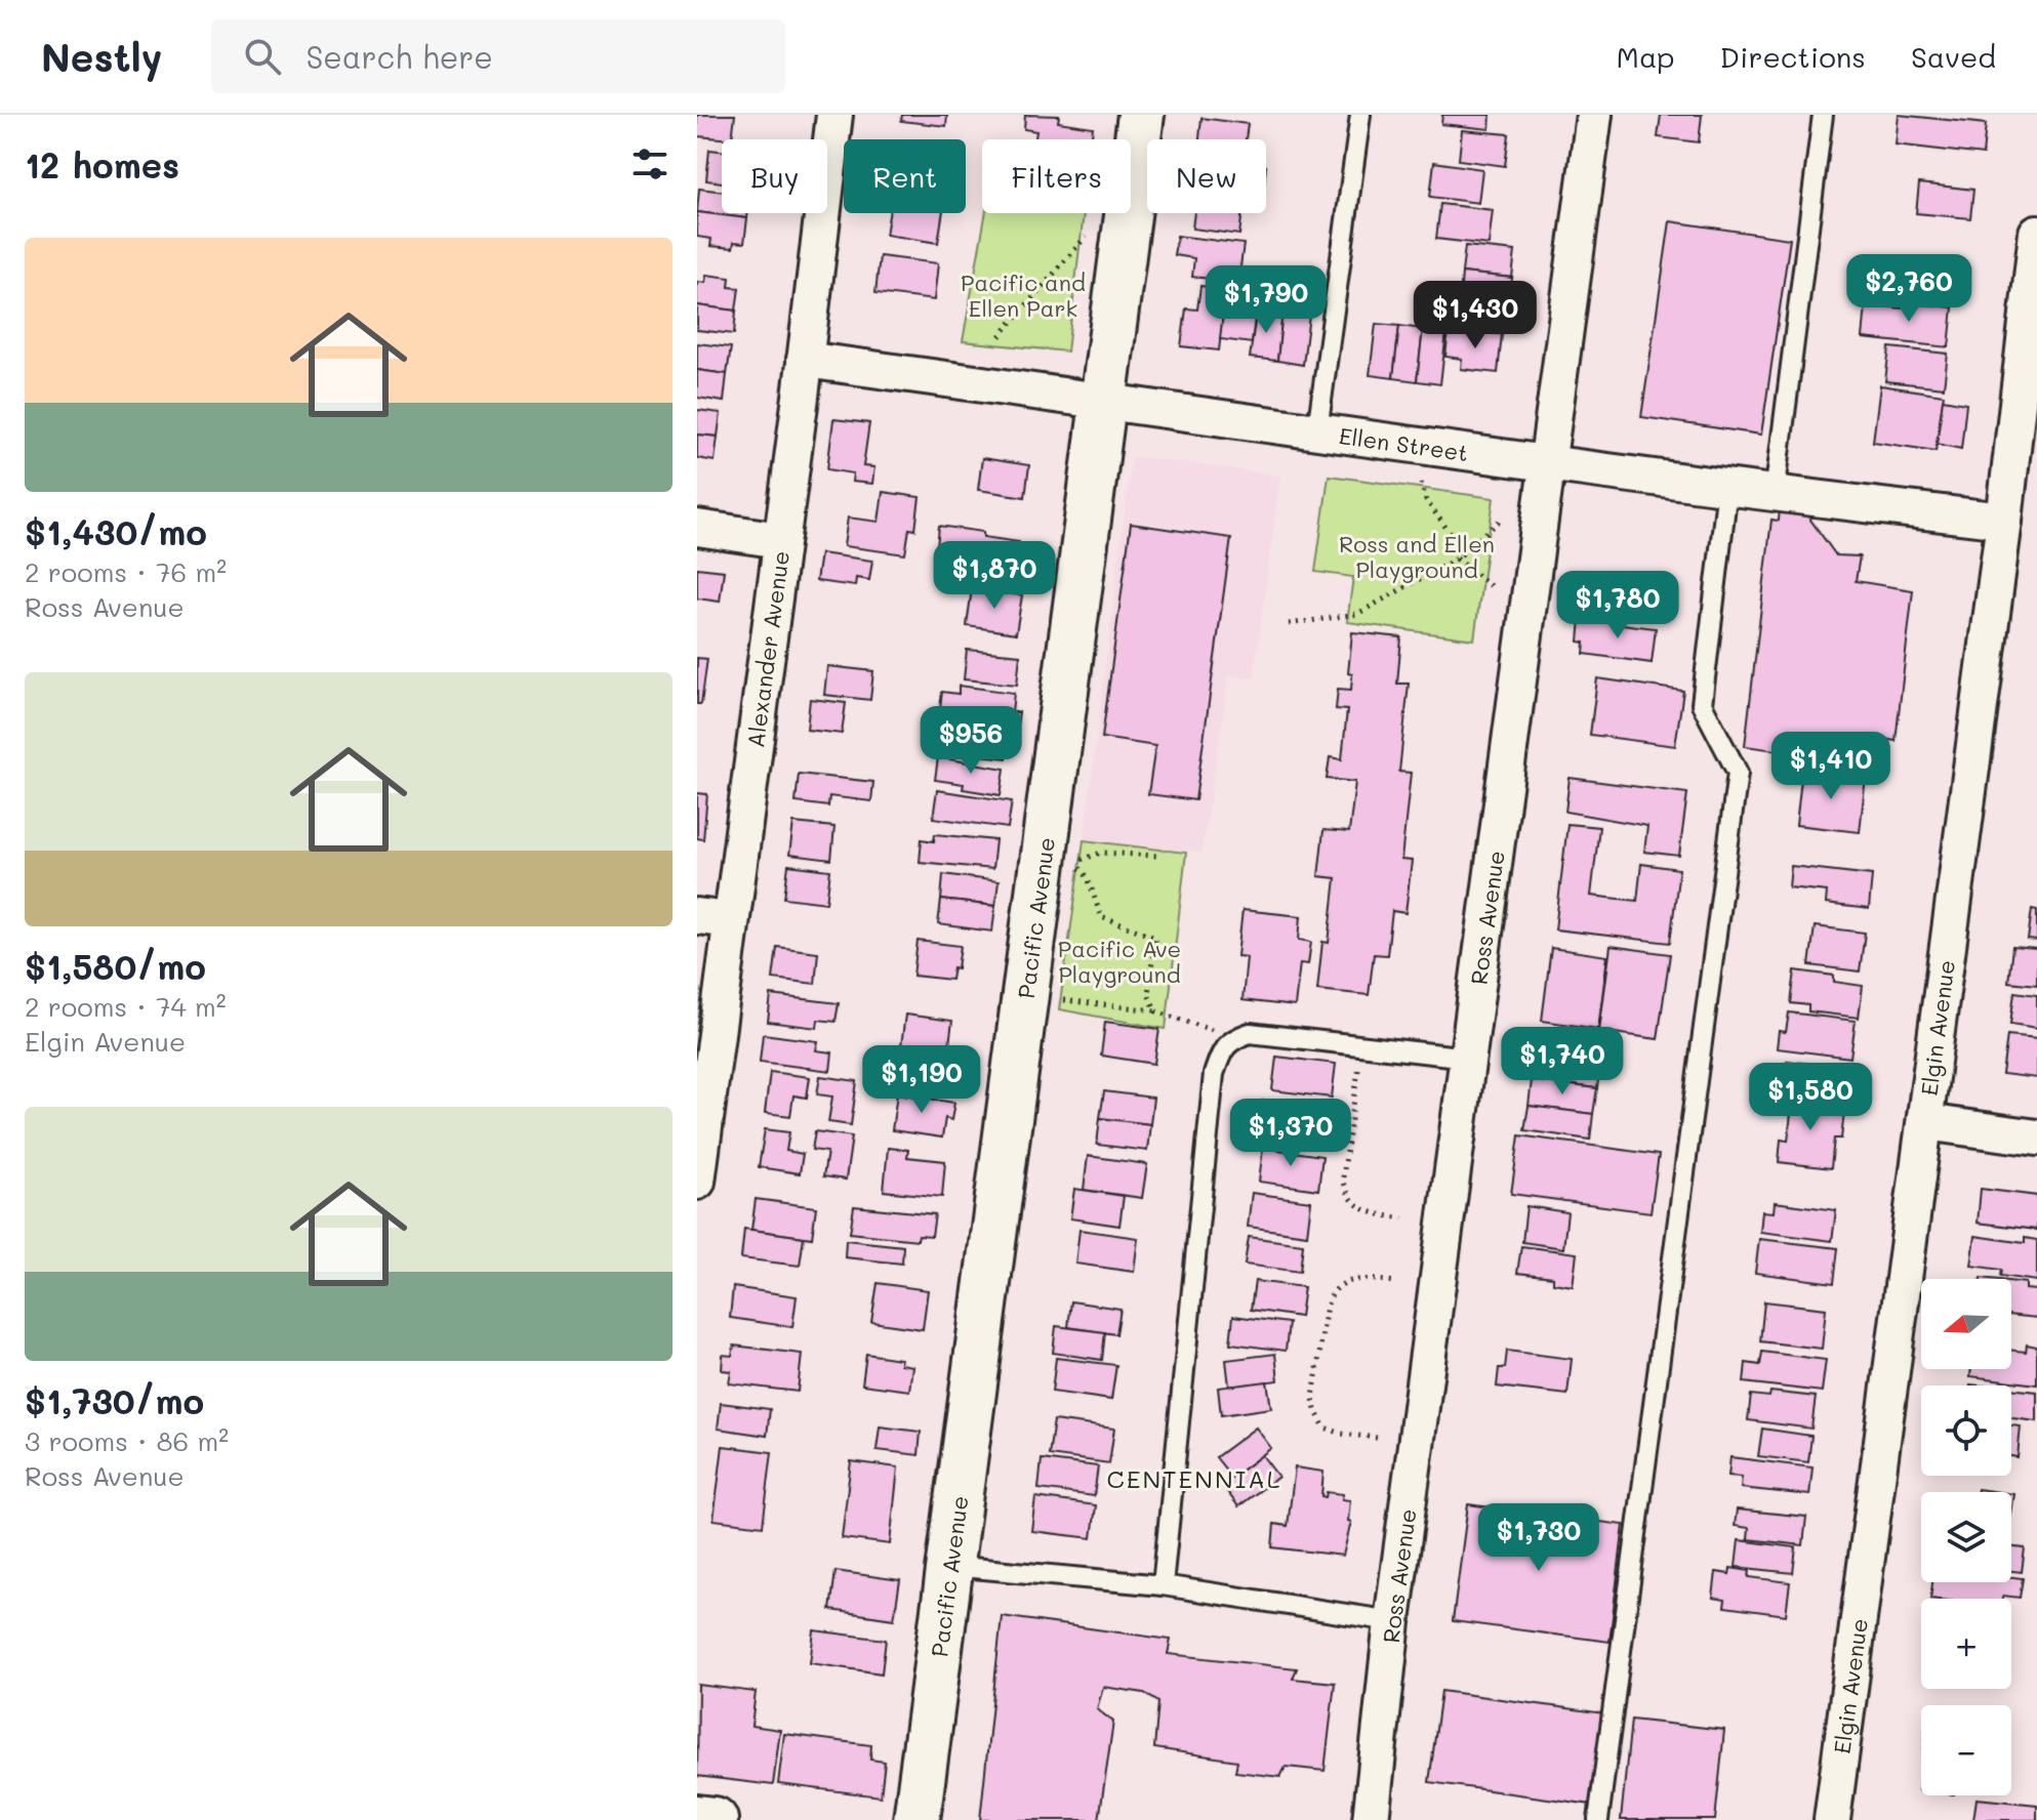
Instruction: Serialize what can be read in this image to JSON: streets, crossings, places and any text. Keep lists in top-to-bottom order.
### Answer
{
  "streets": {
    "street": [
      "Ellen Street",
      "Alexander Avenue",
      "Pacific Avenue",
      "Ross Avenue",
      "Elgin Avenue"
    ]
  },
  "crossings": [
    ["Ellen Street", "Alexander Avenue"],
    ["Ellen Street", "Pacific Avenue"],
    ["Ellen Street", "Ross Avenue"],
    ["Ellen Street", "Elgin Avenue"]
  ],
  "districts": ["CENTENNIAL"],
  "parks": ["Pacific and Ellen Park", "Ross and Ellen Playground", "Pacific Ave Playground"],
  "north": "left",
  "page": {
    "header": "Nestly",
    "search": "Search here",
    "nav": ["Map", "Directions", "Saved"],
    "heading": "12 homes",
    "chip": [
      "Buy",
      "Rent",
      "Filters",
      "New"
    ],
    "list": [
      {
        "name": "$1,430/mo",
        "note": "2 rooms · 76 m² · Ross Avenue"
      },
      {
        "name": "$1,580/mo",
        "note": "2 rooms · 74 m² · Elgin Avenue"
      },
      {
        "name": "$1,730/mo",
        "note": "3 rooms · 86 m² · Ross Avenue"
      }
    ],
    "price": [
      "$2,760",
      "$1,790",
      "$1,430",
      "$1,870",
      "$1,780",
      "$956",
      "$1,410",
      "$1,740",
      "$1,190",
      "$1,580",
      "$1,370",
      "$1,730"
    ],
    "map_buttons": ["+", "−"]
  }
}
